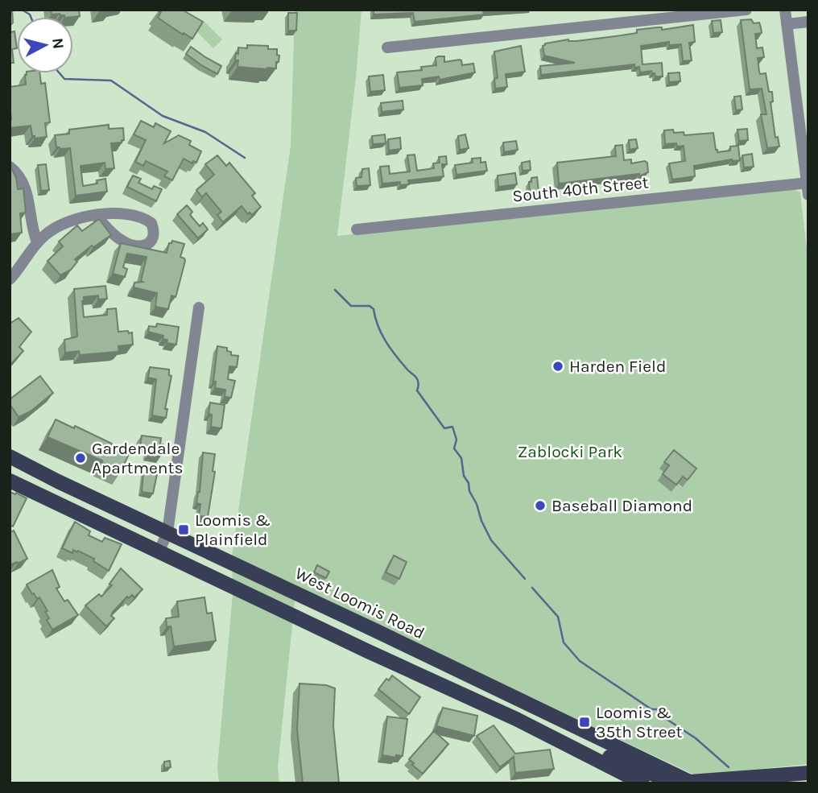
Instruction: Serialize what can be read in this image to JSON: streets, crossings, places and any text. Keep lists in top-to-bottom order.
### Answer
{
  "streets": {
    "main road": ["West Loomis Road"],
    "street": ["South 40th Street"]
  },
  "parks": ["Zablocki Park"],
  "places": {
    "other": ["Harden Field", "Gardendale Apartments", "Baseball Diamond"],
    "transit": ["Loomis & Plainfield", "Loomis & 35th Street"]
  },
  "north": "right"
}
